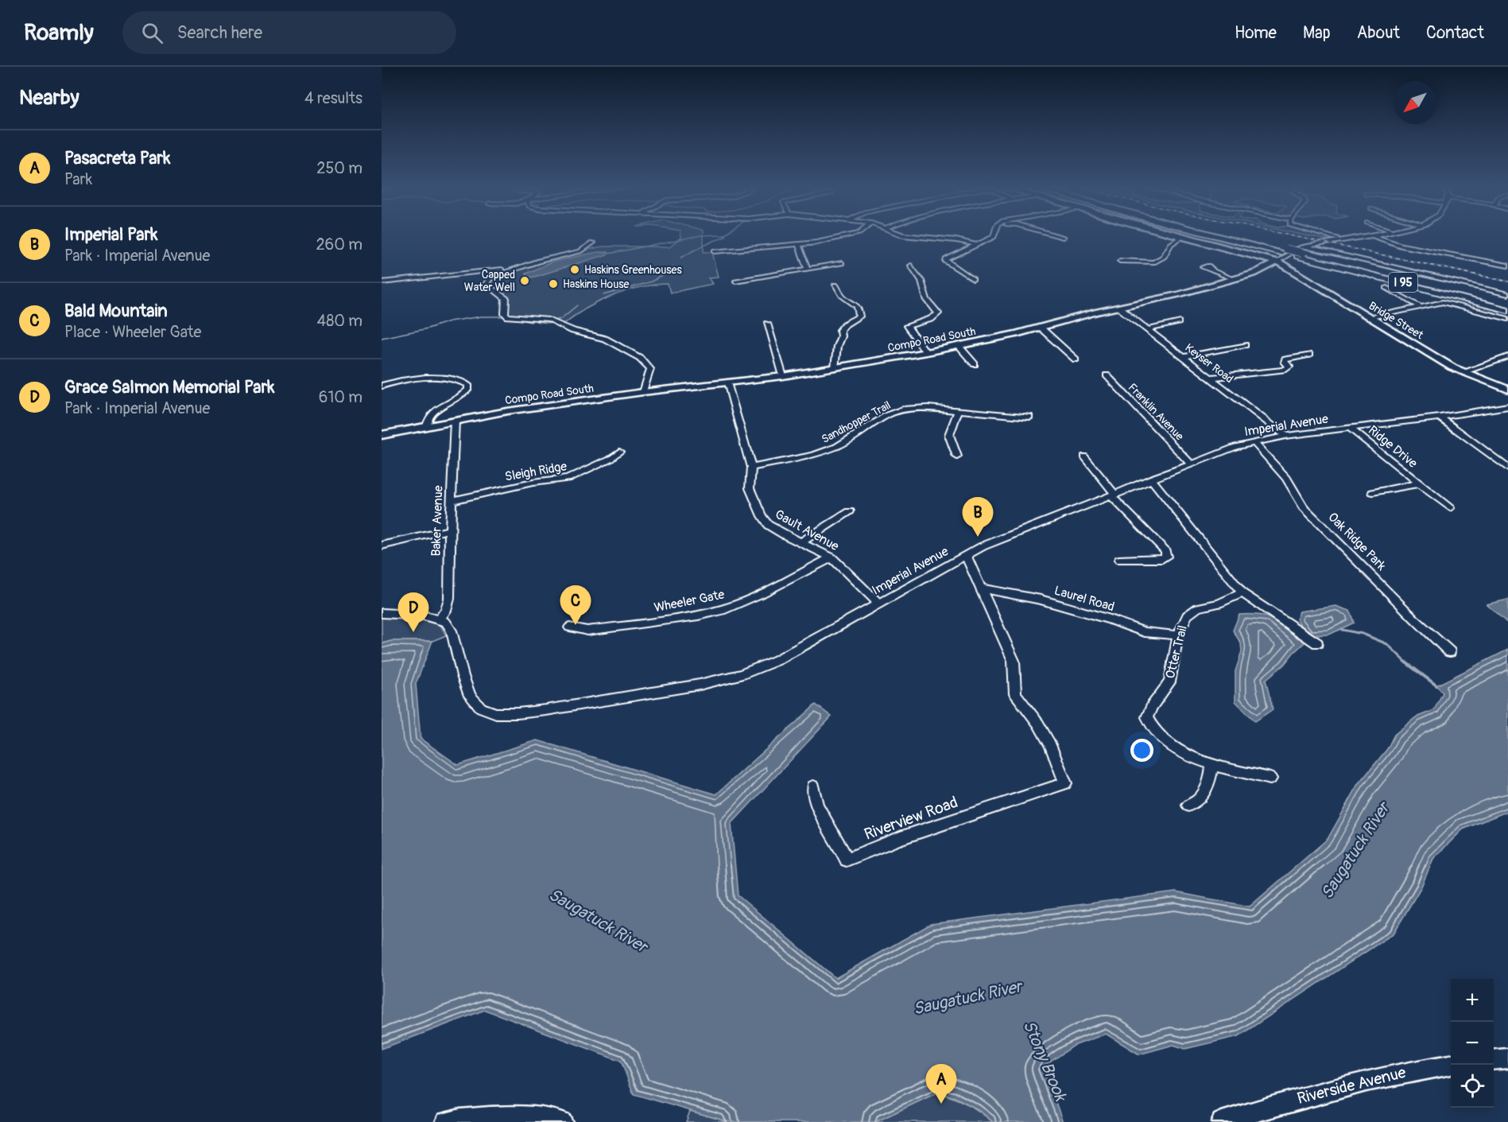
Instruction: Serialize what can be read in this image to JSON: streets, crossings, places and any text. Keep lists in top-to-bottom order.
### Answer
{
  "streets": {
    "highway": ["I 95"],
    "main road": ["Bridge Street", "Compo Road South", "Riverside Avenue"],
    "street": [
      "Keyser Road",
      "Franklin Avenue",
      "Sandhopper Trail",
      "Imperial Avenue",
      "Ridge Drive",
      "Sleigh Ridge",
      "Baker Avenue",
      "Gault Avenue",
      "Oak Ridge Park",
      "Laurel Road",
      "Wheeler Gate",
      "Otter Trail",
      "Riverview Road"
    ]
  },
  "crossings": [
    ["I 95", "Compo Road South"],
    ["Bridge Street", "Compo Road South"],
    ["Compo Road South", "Keyser Road"],
    ["Compo Road South", "Baker Avenue"],
    ["Compo Road South", "Gault Avenue"],
    ["Keyser Road", "Imperial Avenue"],
    ["Franklin Avenue", "Imperial Avenue"],
    ["Sandhopper Trail", "Gault Avenue"],
    ["Imperial Avenue", "Ridge Drive"],
    ["Imperial Avenue", "Baker Avenue"],
    ["Imperial Avenue", "Gault Avenue"],
    ["Imperial Avenue", "Oak Ridge Park"],
    ["Sleigh Ridge", "Baker Avenue"],
    ["Gault Avenue", "Wheeler Gate"],
    ["Laurel Road", "Otter Trail"],
    ["Laurel Road", "Riverview Road"]
  ],
  "water": ["Saugatuck River", "Stony Brook"],
  "places": ["Haskins Greenhouses", "Capped Water Well", "Haskins House"],
  "north": "bottom left",
  "page": {
    "header": "Roamly",
    "search": "Search here",
    "nav": [
      "Home",
      "Map",
      "About",
      "Contact"
    ],
    "heading": ["Nearby", "4 results"],
    "list": [
      {
        "mark": "A",
        "name": "Pasacreta Park",
        "note": "Park",
        "value": "250 m"
      },
      {
        "mark": "B",
        "name": "Imperial Park",
        "note": "Park · Imperial Avenue",
        "value": "260 m"
      },
      {
        "mark": "C",
        "name": "Bald Mountain",
        "note": "Place · Wheeler Gate",
        "value": "480 m"
      },
      {
        "mark": "D",
        "name": "Grace Salmon Memorial Park",
        "note": "Park · Imperial Avenue",
        "value": "610 m"
      }
    ],
    "pins": [
      "B",
      "C",
      "D",
      "A"
    ],
    "map_buttons": ["+", "−"]
  }
}
